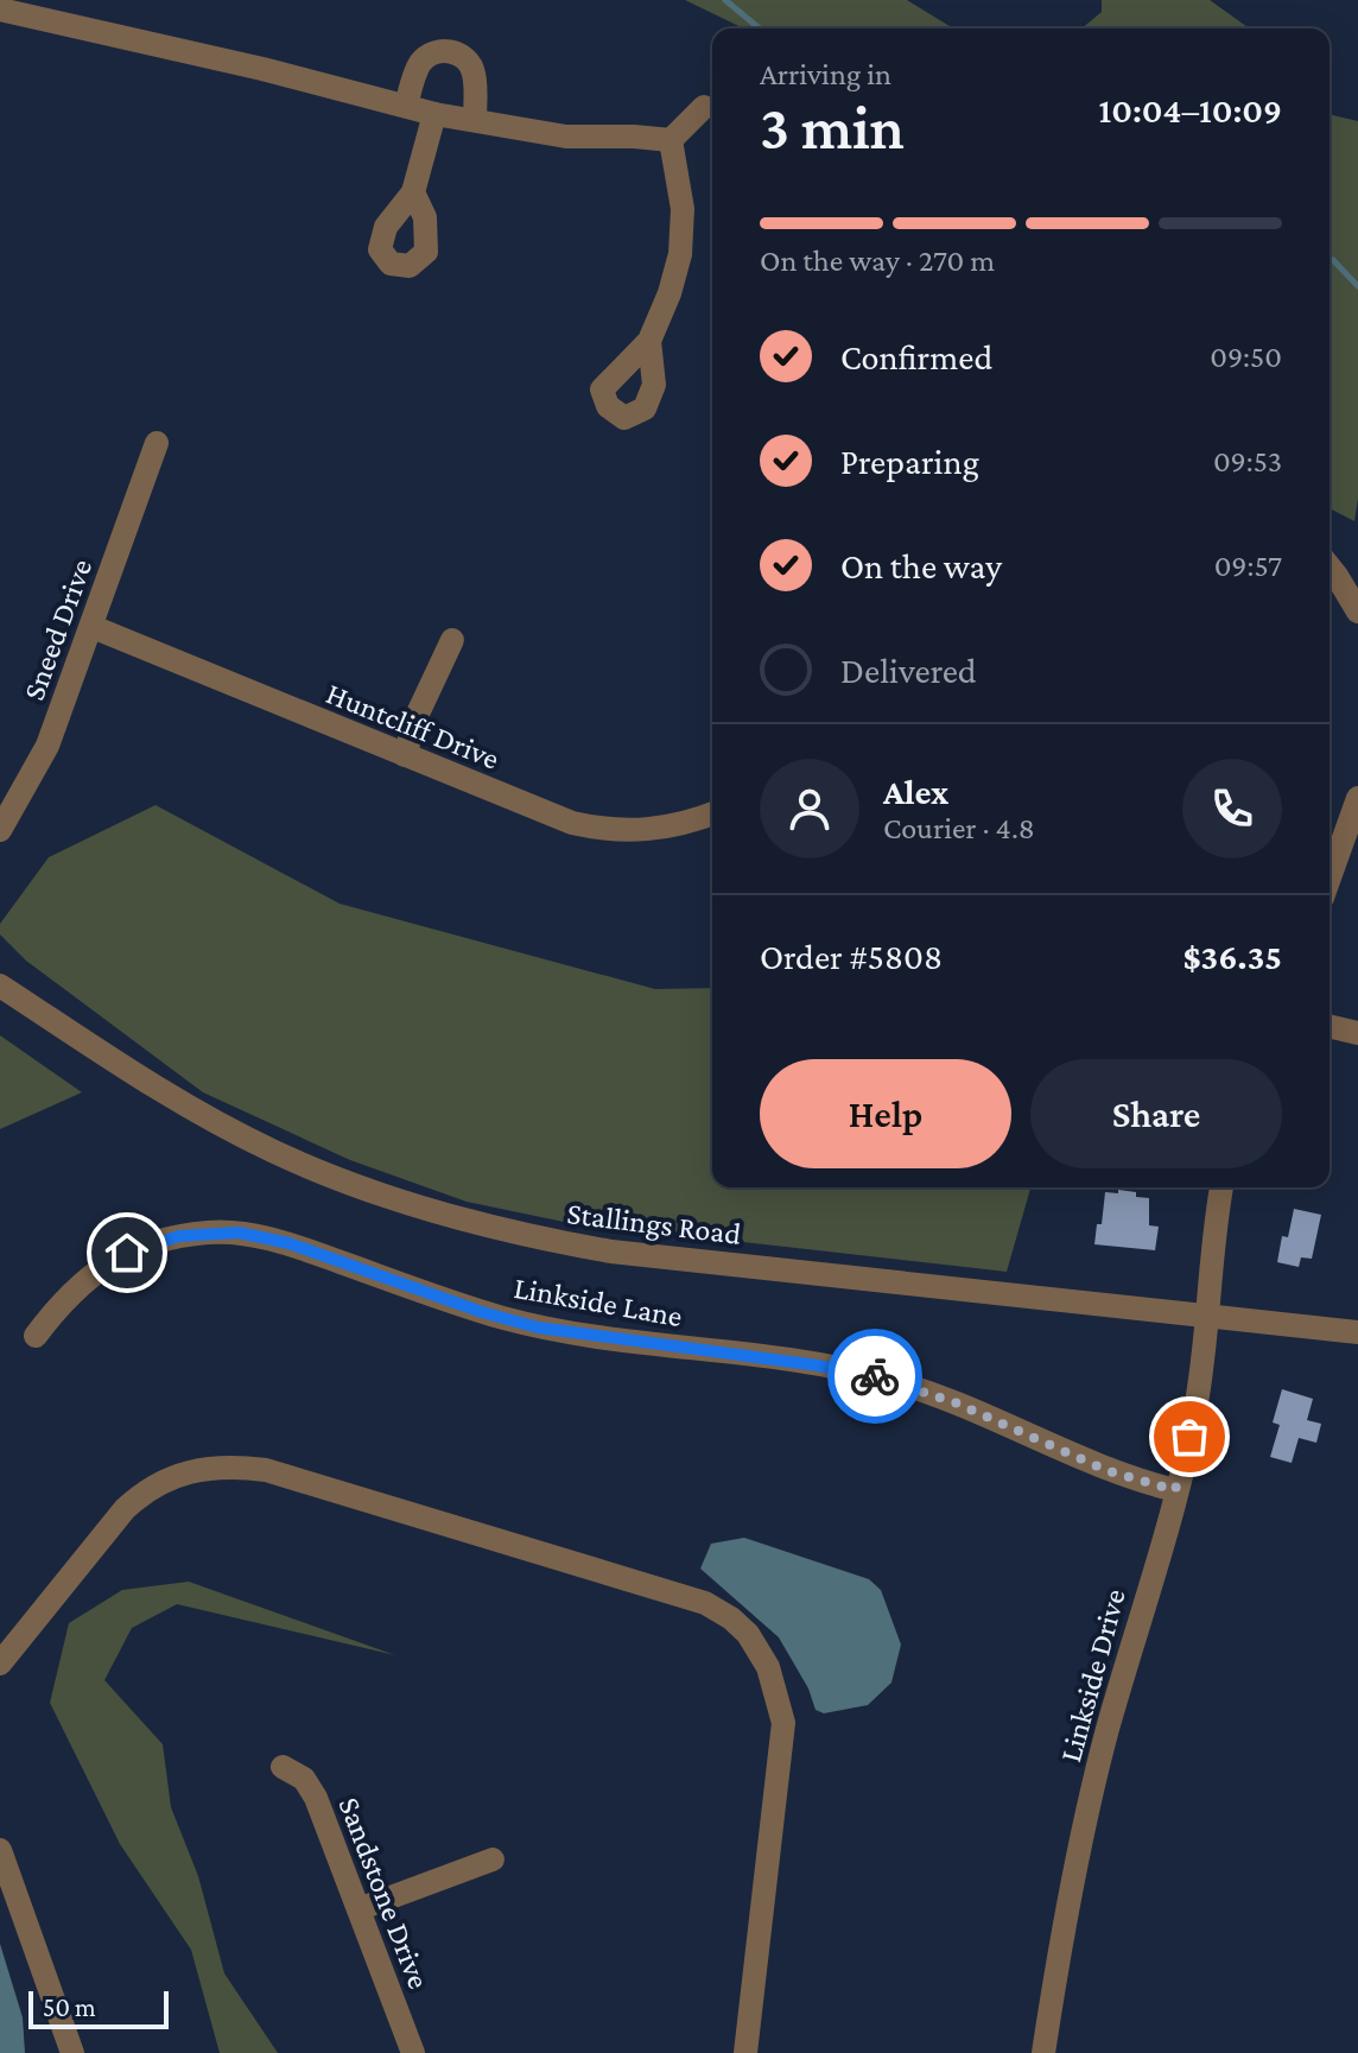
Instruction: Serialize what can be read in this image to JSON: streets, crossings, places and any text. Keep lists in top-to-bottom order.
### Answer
{
  "streets": {
    "street": [
      "Sneed Drive",
      "Huntcliff Drive",
      "Stallings Road",
      "Linkside Lane",
      "Linkside Drive",
      "Sandstone Drive"
    ]
  },
  "crossings": [
    ["Sneed Drive", "Huntcliff Drive"],
    ["Stallings Road", "Linkside Drive"],
    ["Linkside Lane", "Linkside Drive"]
  ],
  "scale_bar": "50 m",
  "page": {
    "heading": ["3 min", "Arriving in", "10:04–10:09"],
    "panel": [
      "Alex",
      "Courier · 4.8",
      "Order #5808",
      "$36.35"
    ],
    "bar": "On the way · 270 m",
    "list": [
      ["Confirmed", "09:50"],
      ["Preparing", "09:53"],
      ["On the way", "09:57"],
      "Delivered"
    ],
    "buttons": ["Help", "Share"],
    "scale": "50 m"
  }
}
